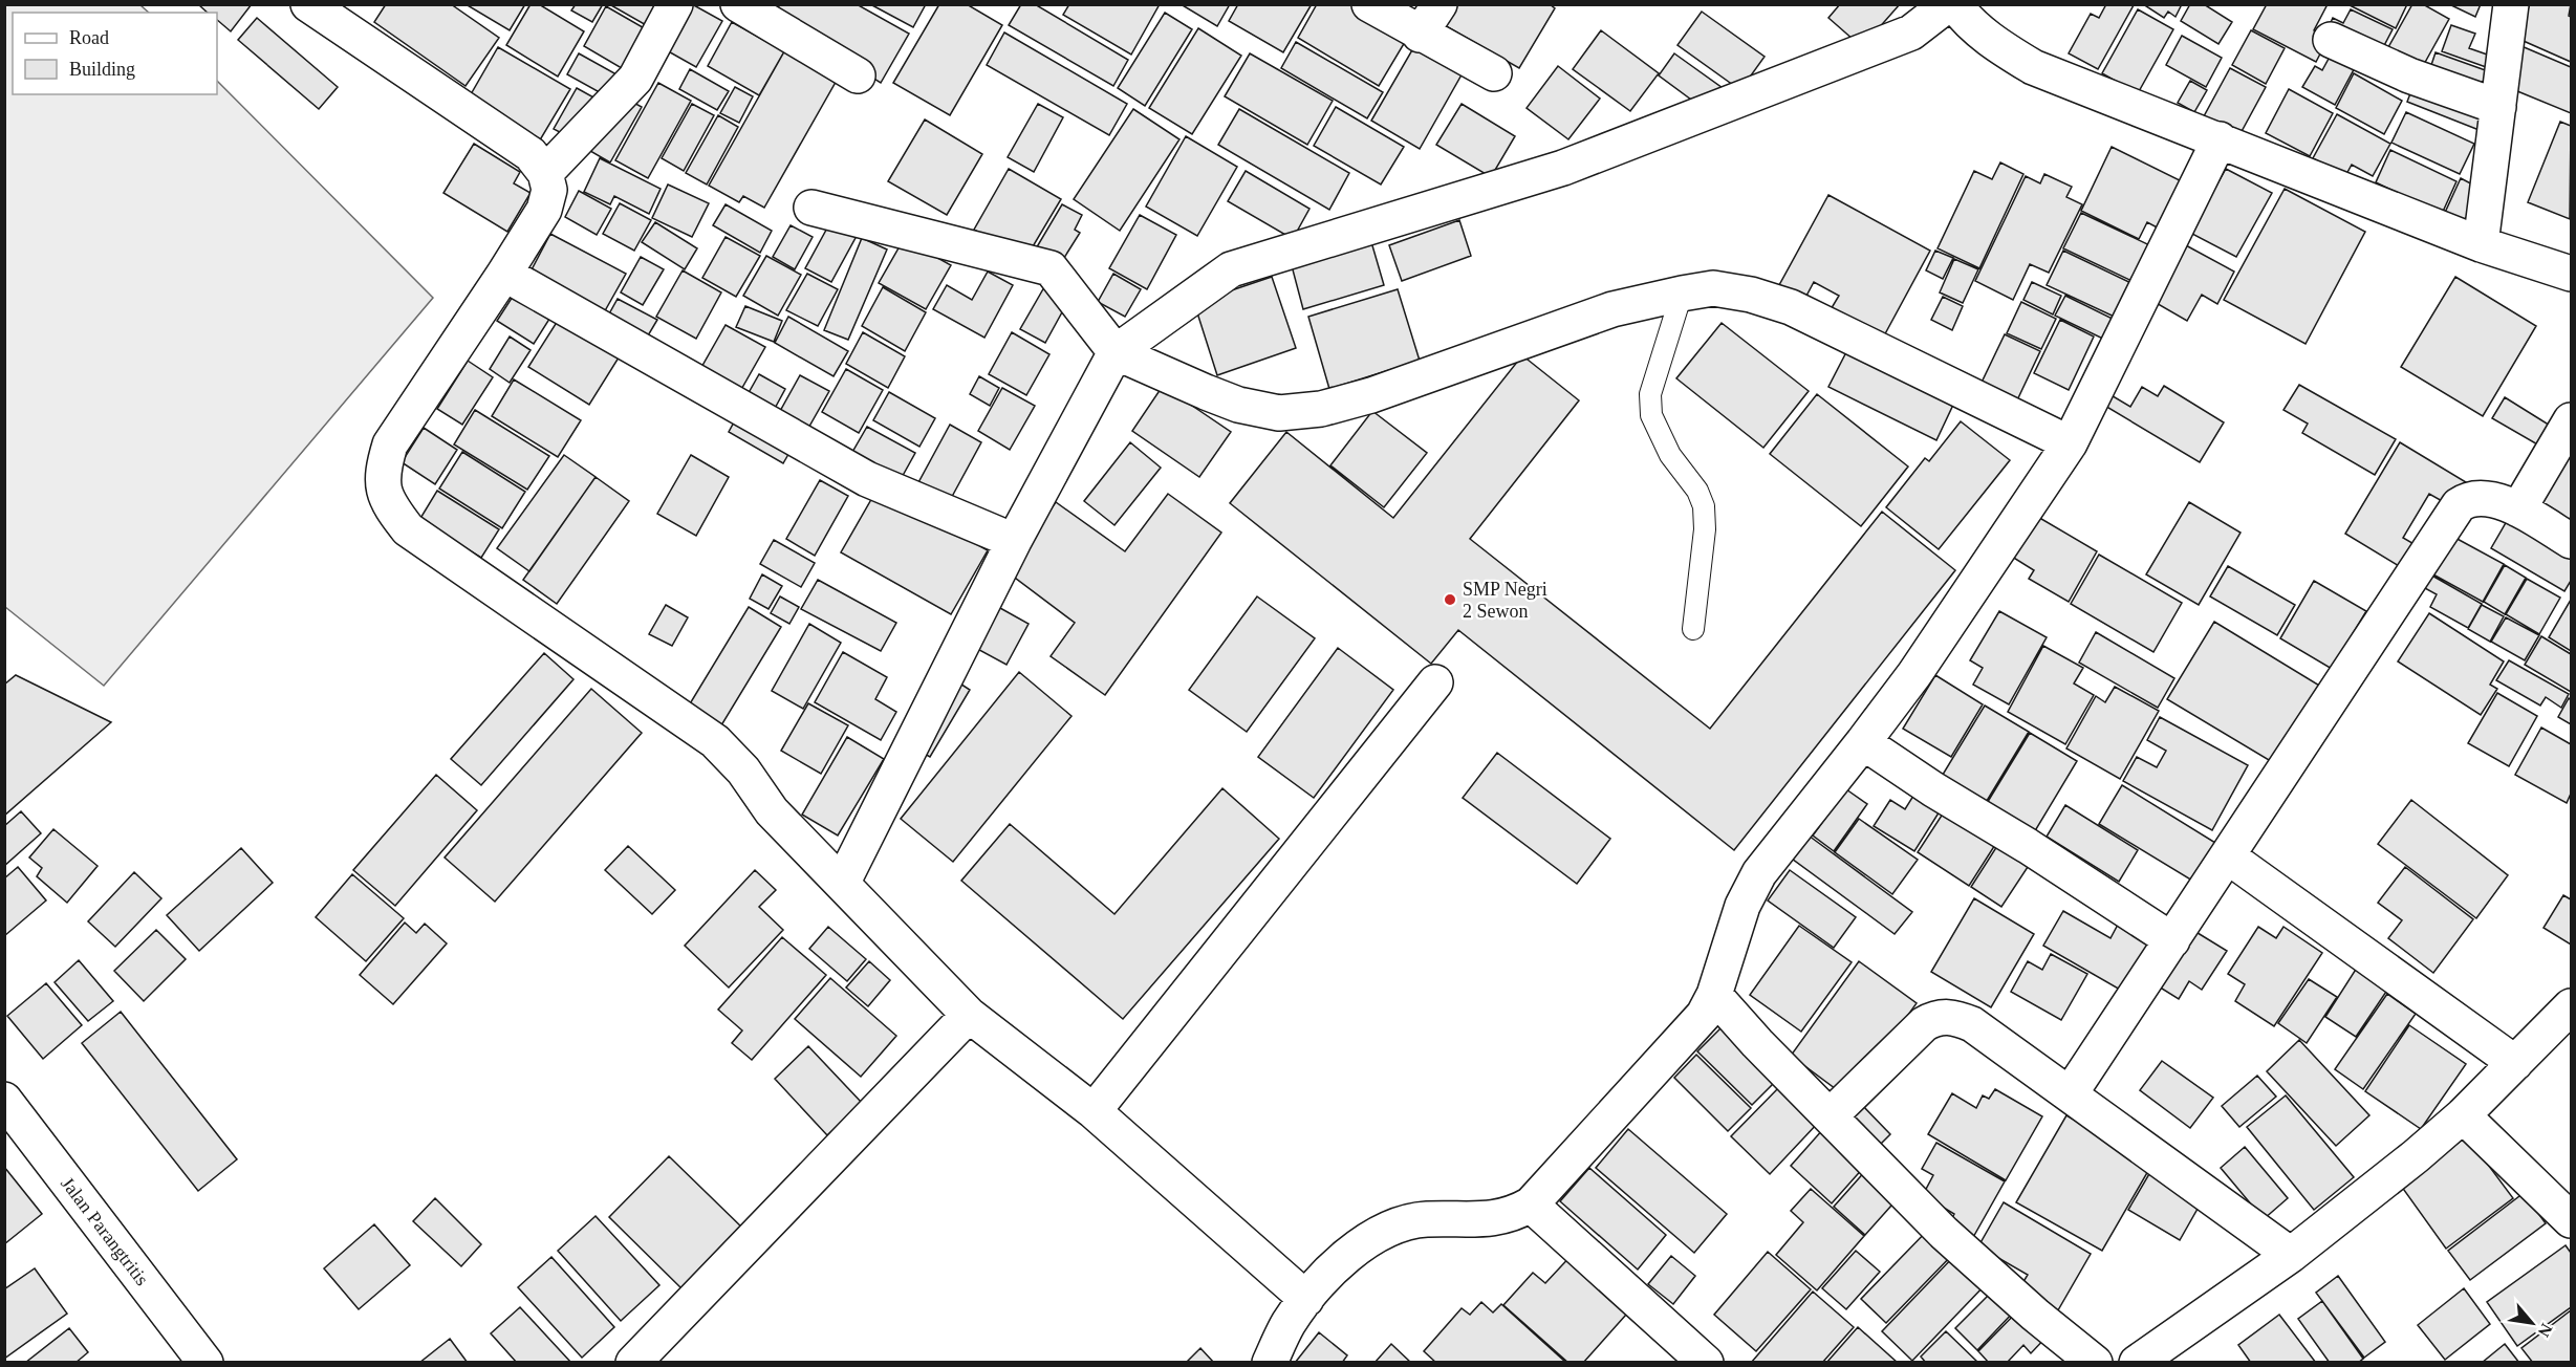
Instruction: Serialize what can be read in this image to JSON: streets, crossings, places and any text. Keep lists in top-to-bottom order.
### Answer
{
  "streets": {
    "street": ["Jalan Parangtritis"]
  },
  "places": ["SMP Negri 2 Sewon"],
  "legend": ["Road", "Building"],
  "north": "bottom right"
}
